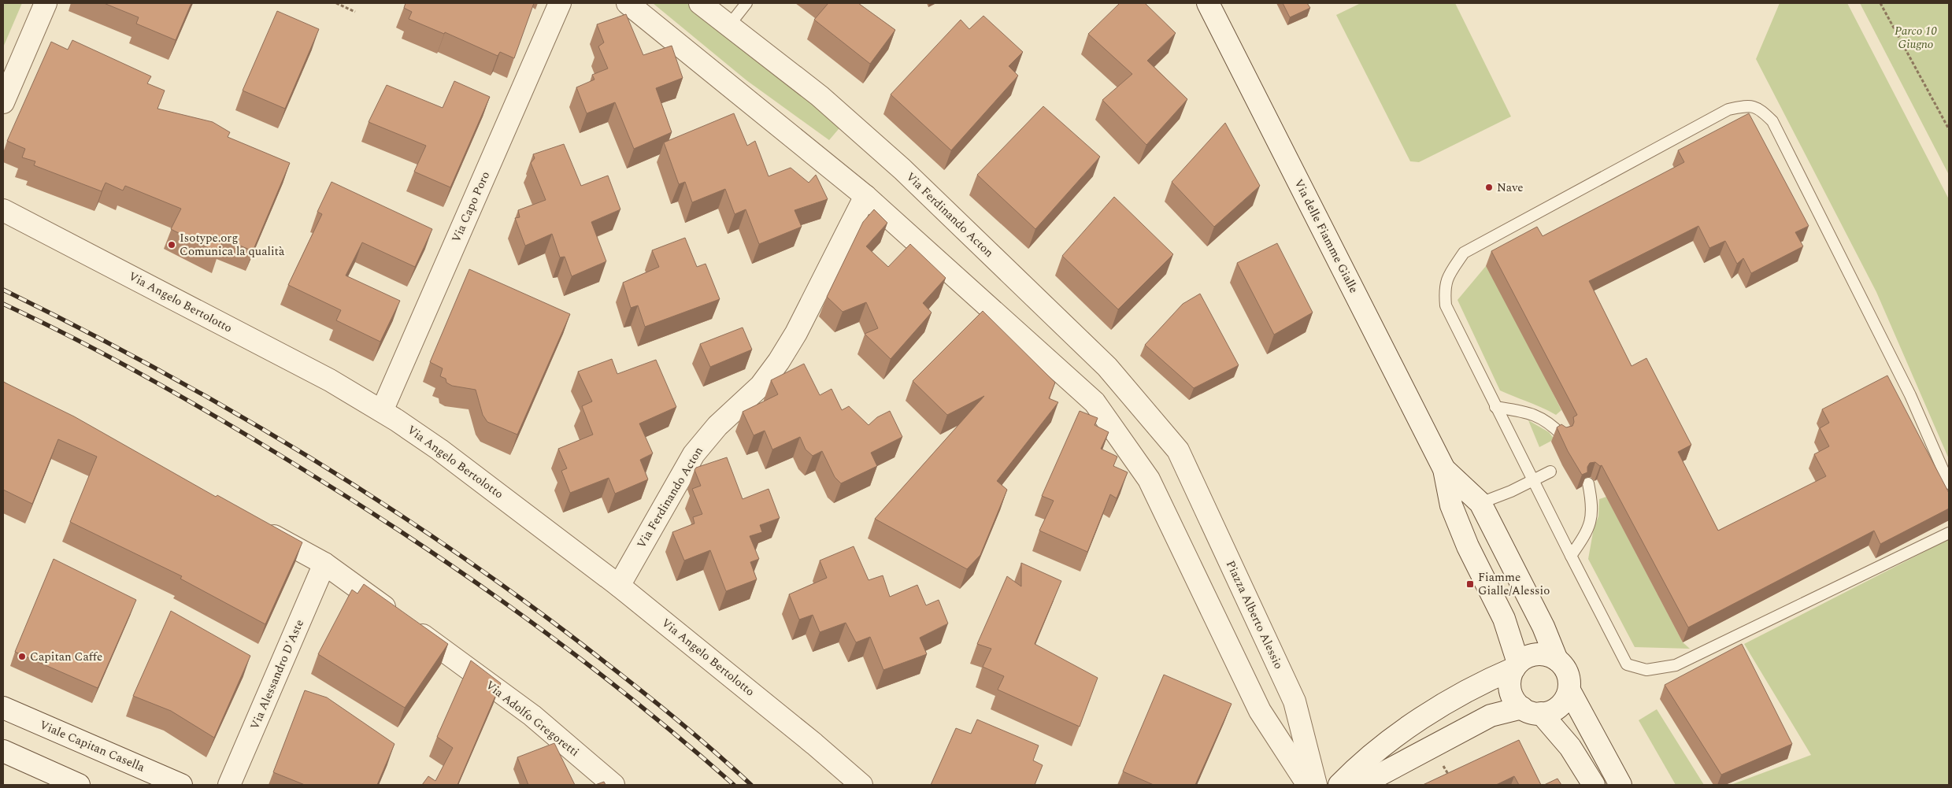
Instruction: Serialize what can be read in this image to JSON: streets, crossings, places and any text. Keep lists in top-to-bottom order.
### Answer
{
  "streets": {
    "street": [
      "Via Capo Poro",
      "Via Ferdinando Acton",
      "Via delle Fiamme Gialle",
      "Via Angelo Bertolotto",
      "Piazza Alberto Alessio",
      "Via Alessandro D'Aste",
      "Via Adolfo Gregoretti",
      "Viale Capitan Casella"
    ]
  },
  "crossings": [
    ["Via Capo Poro", "Via Angelo Bertolotto"],
    ["Via Ferdinando Acton", "Via Angelo Bertolotto"],
    ["Via Ferdinando Acton", "Piazza Alberto Alessio"],
    ["Via Alessandro D'Aste", "Via Adolfo Gregoretti"]
  ],
  "parks": ["Parco 10 Giugno"],
  "places": {
    "other": ["Nave", "Isotype.org Comunica la qualità", "Capitan Caffe"],
    "transit": ["Fiamme Gialle/Alessio"]
  }
}
